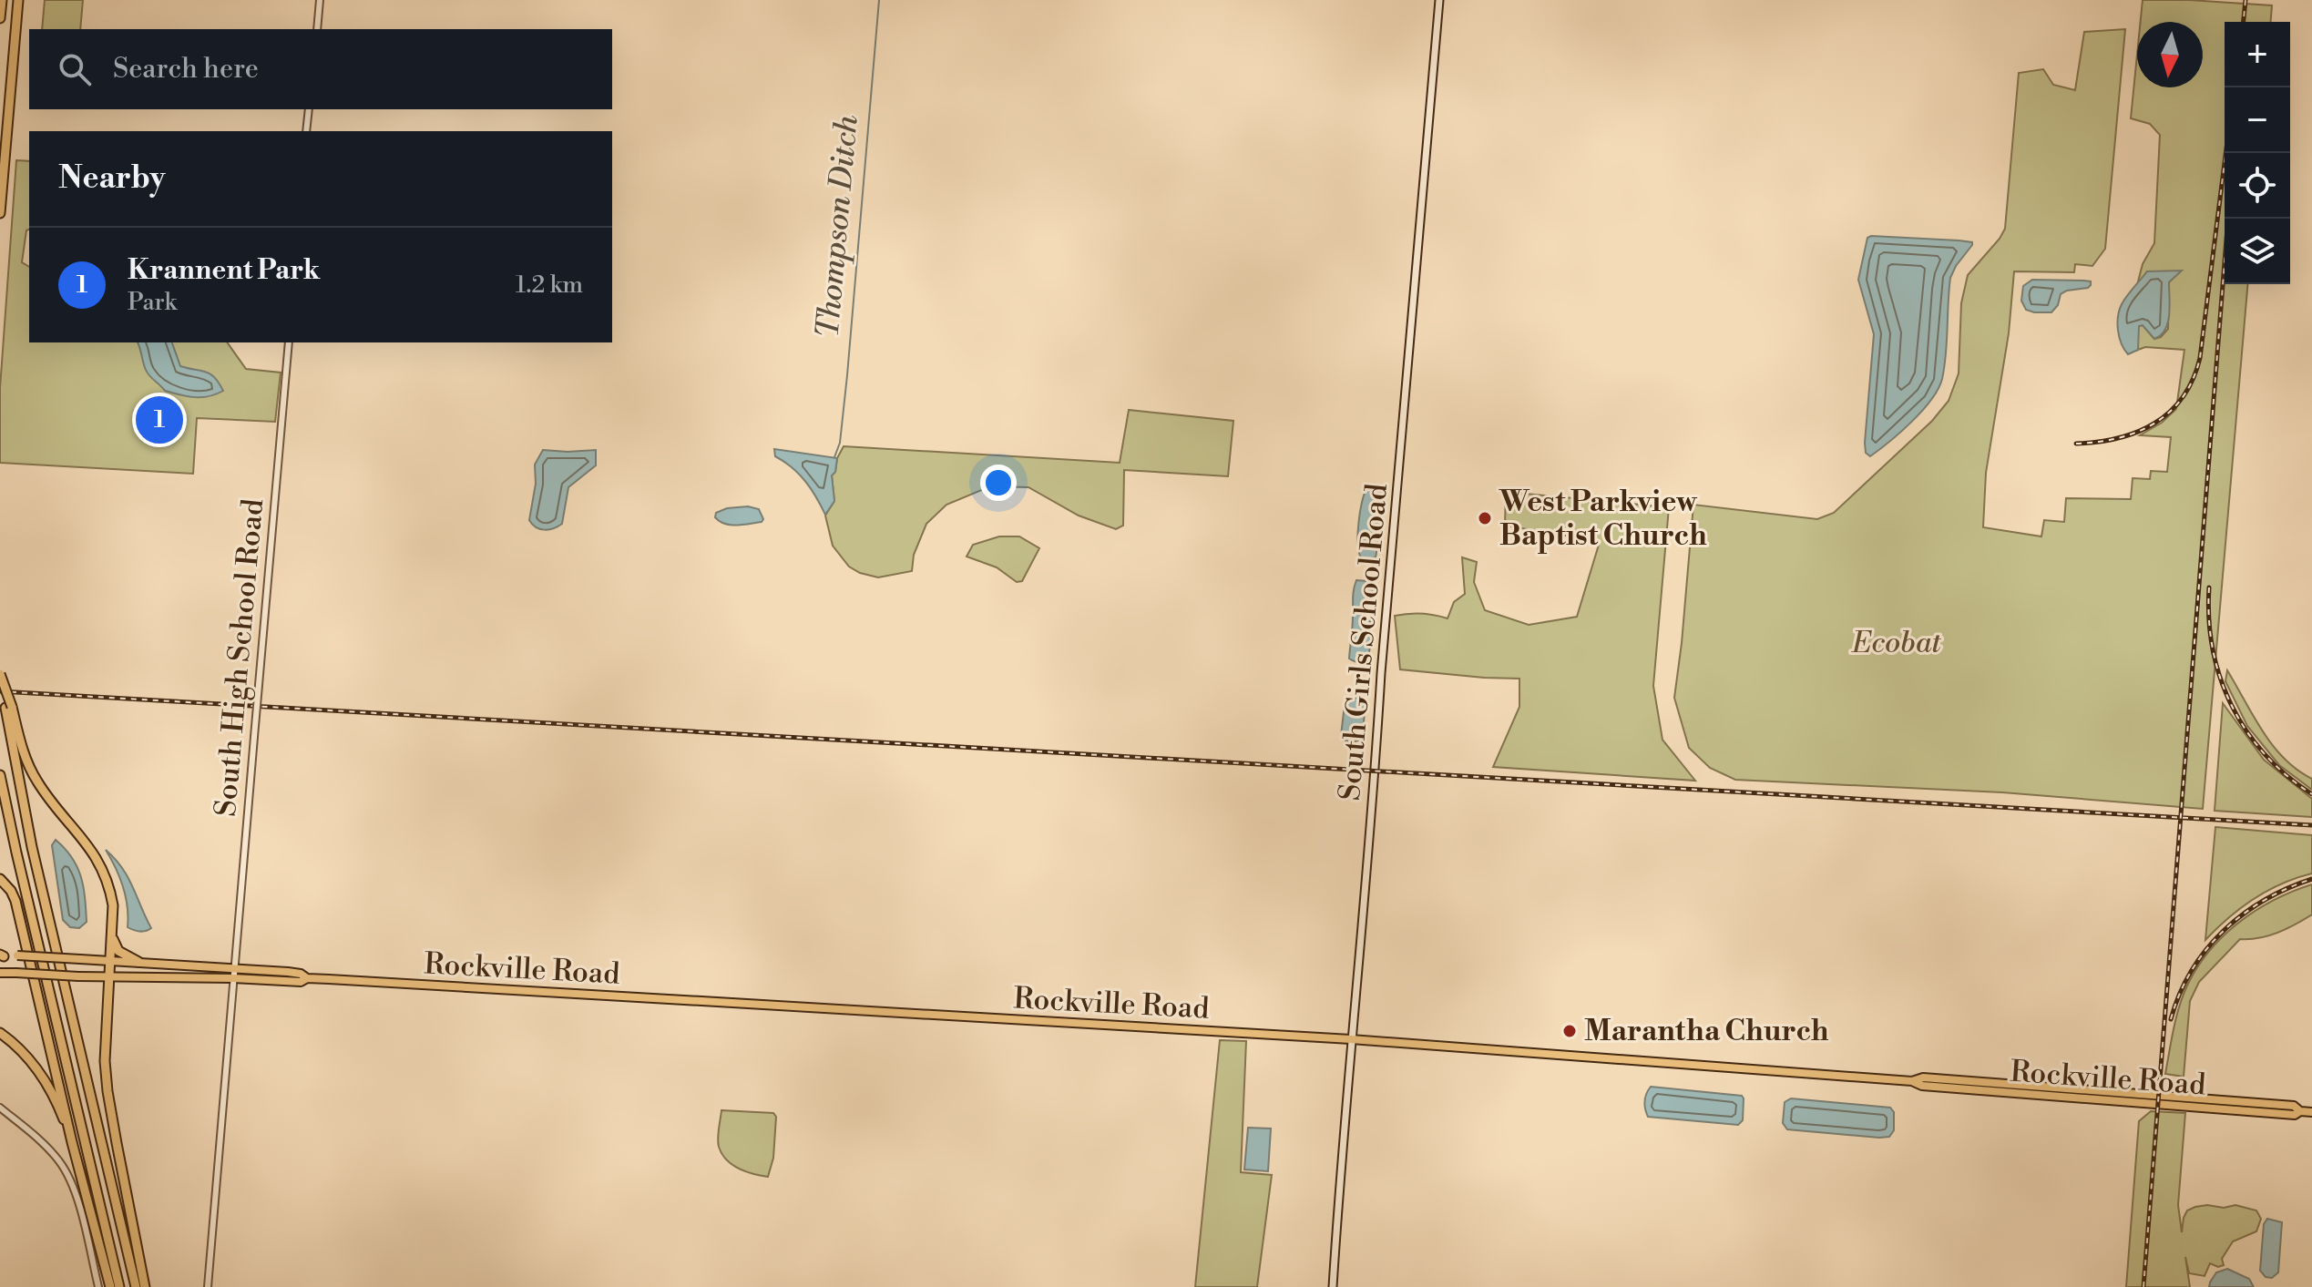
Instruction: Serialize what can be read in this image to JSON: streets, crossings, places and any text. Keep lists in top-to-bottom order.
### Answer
{
  "streets": {
    "main road": ["South Girls School Road", "Rockville Road"],
    "street": ["South High School Road"]
  },
  "crossings": [
    ["South Girls School Road", "Rockville Road"],
    ["South High School Road", "Rockville Road"]
  ],
  "water": ["Thompson Ditch"],
  "parks": ["Ecobat"],
  "places": ["West Parkview Baptist Church", "Marantha Church"],
  "north": "bottom",
  "page": {
    "map_buttons": ["+", "−"],
    "search": "Search here",
    "heading": "Nearby",
    "list": [
      {
        "mark": "1",
        "name": "Krannent Park",
        "note": "Park",
        "value": "1.2 km"
      }
    ],
    "pins": "1"
  }
}
